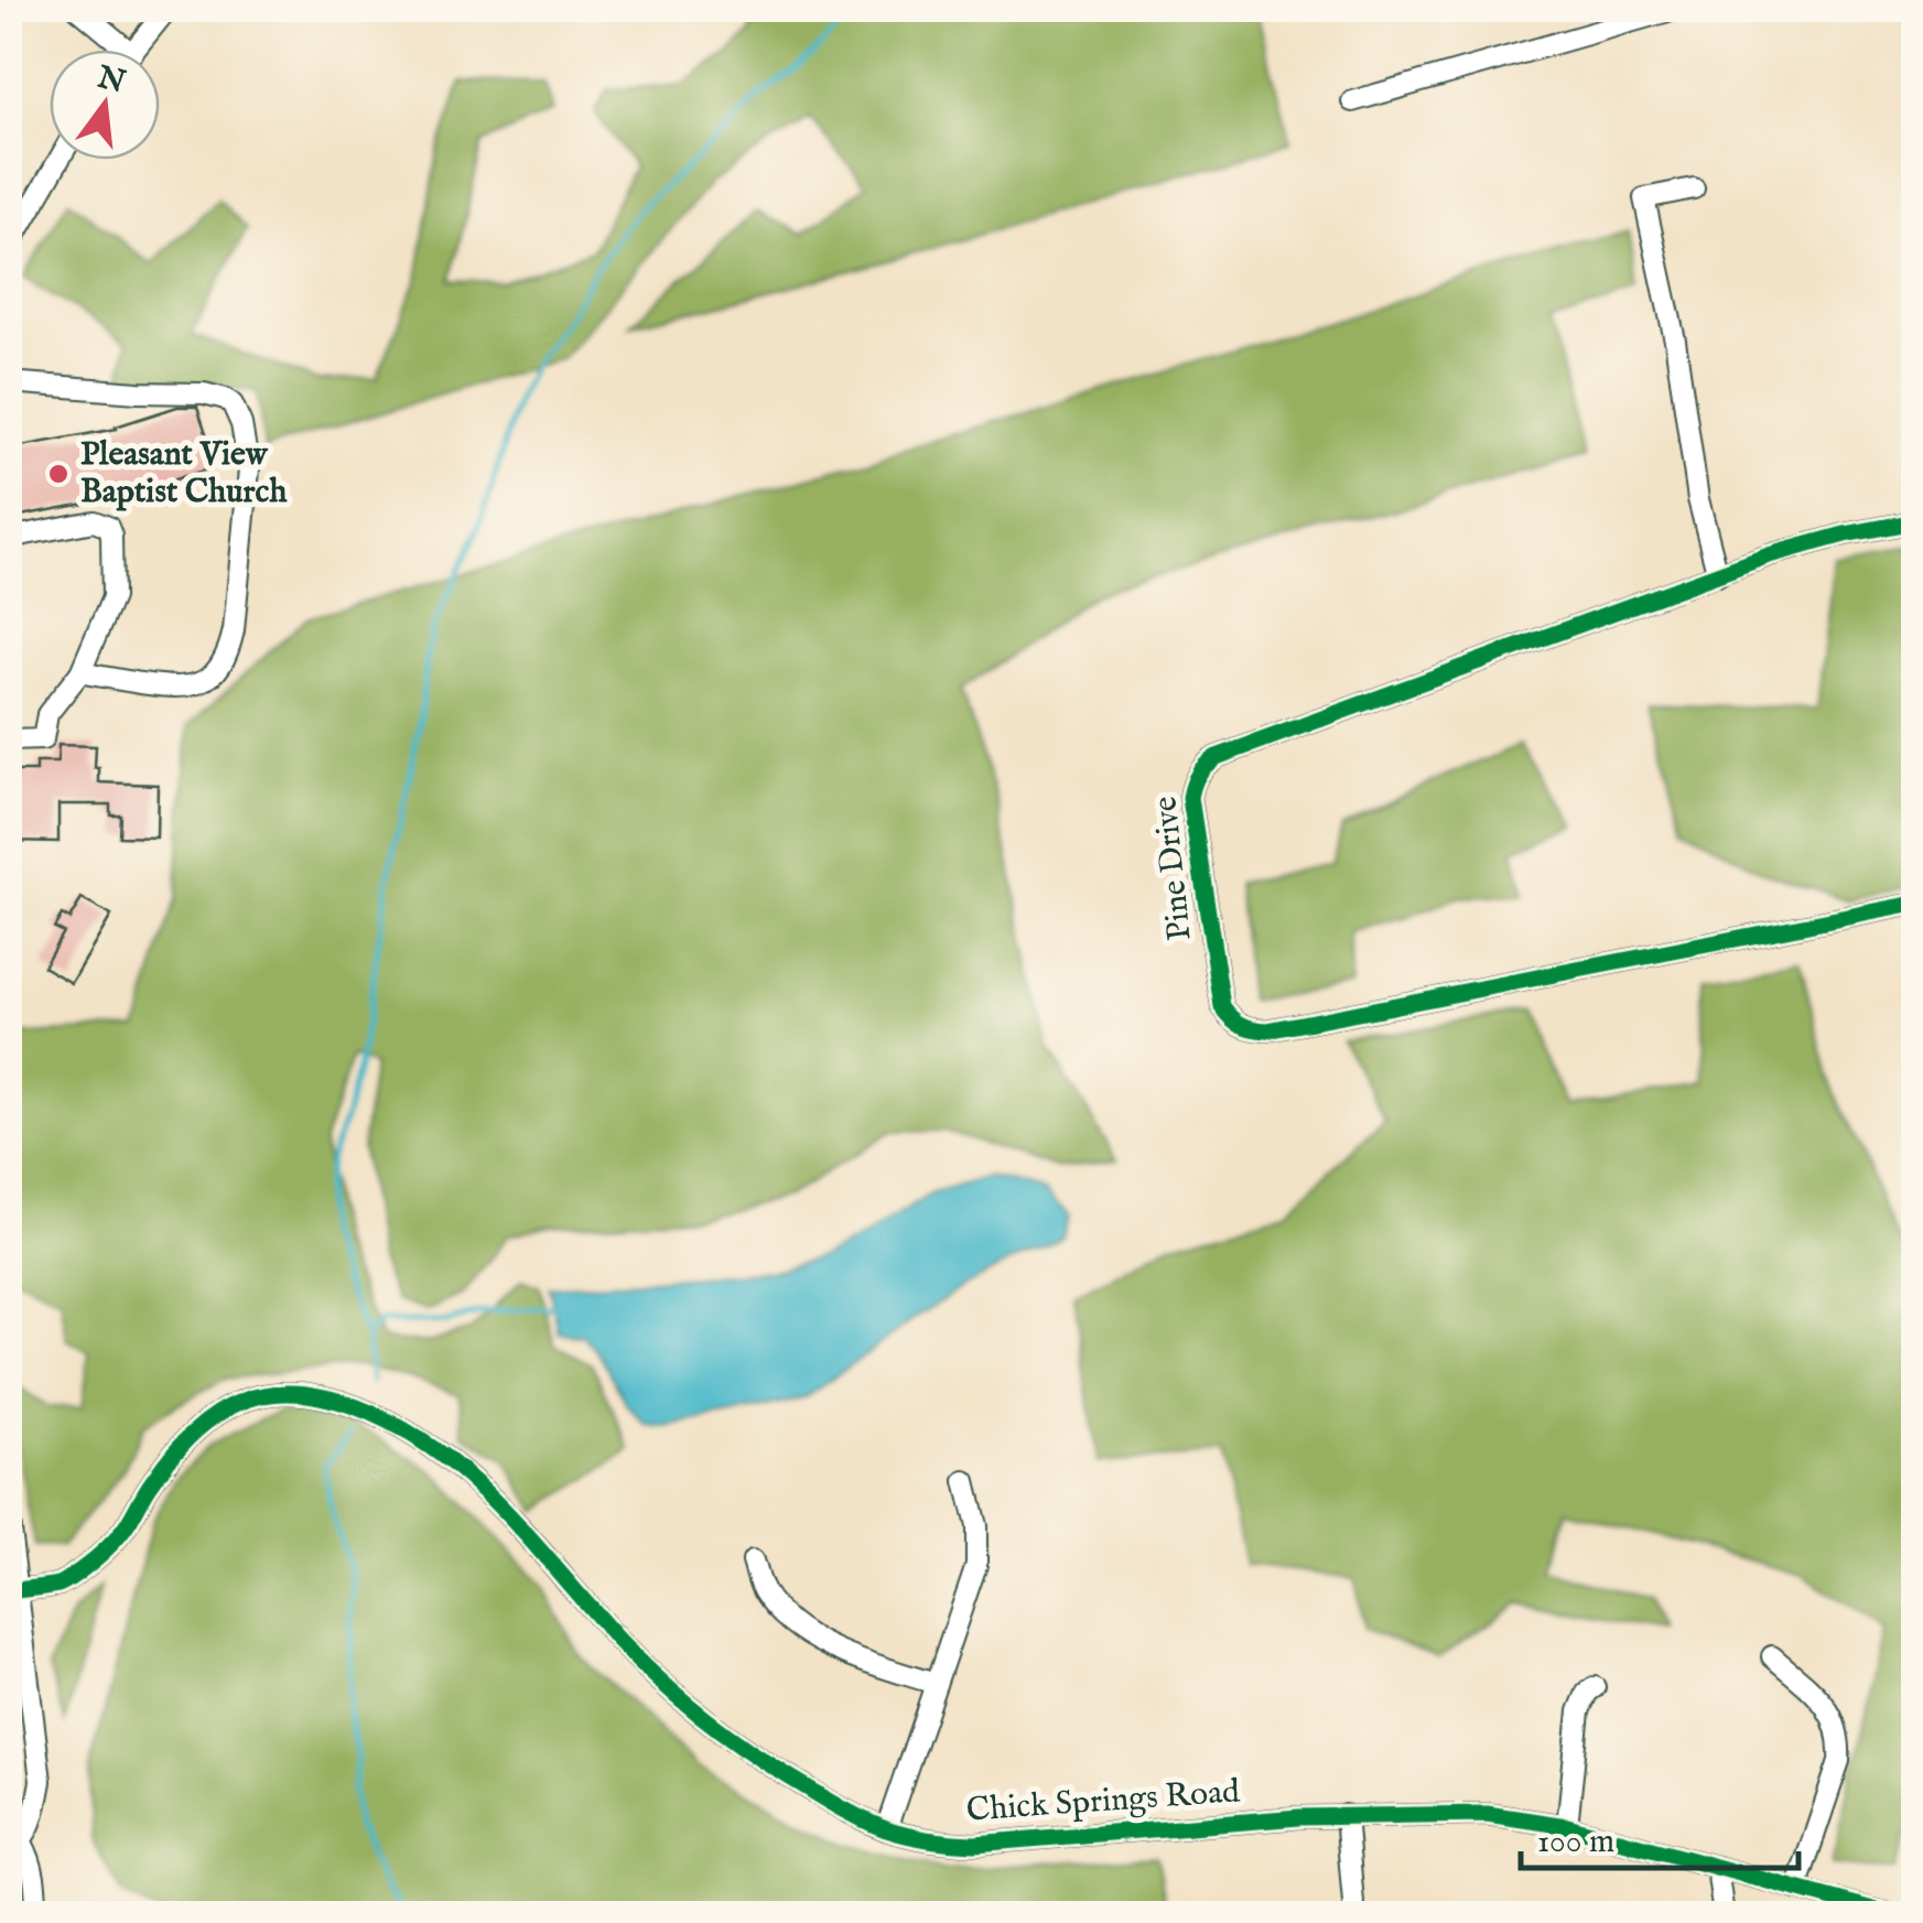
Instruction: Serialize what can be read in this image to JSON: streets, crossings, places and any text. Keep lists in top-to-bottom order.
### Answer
{
  "streets": {
    "street": ["Pine Drive", "Chick Springs Road"]
  },
  "places": ["Pleasant View Baptist Church"],
  "scale_bar": "100 m",
  "north": "top"
}
